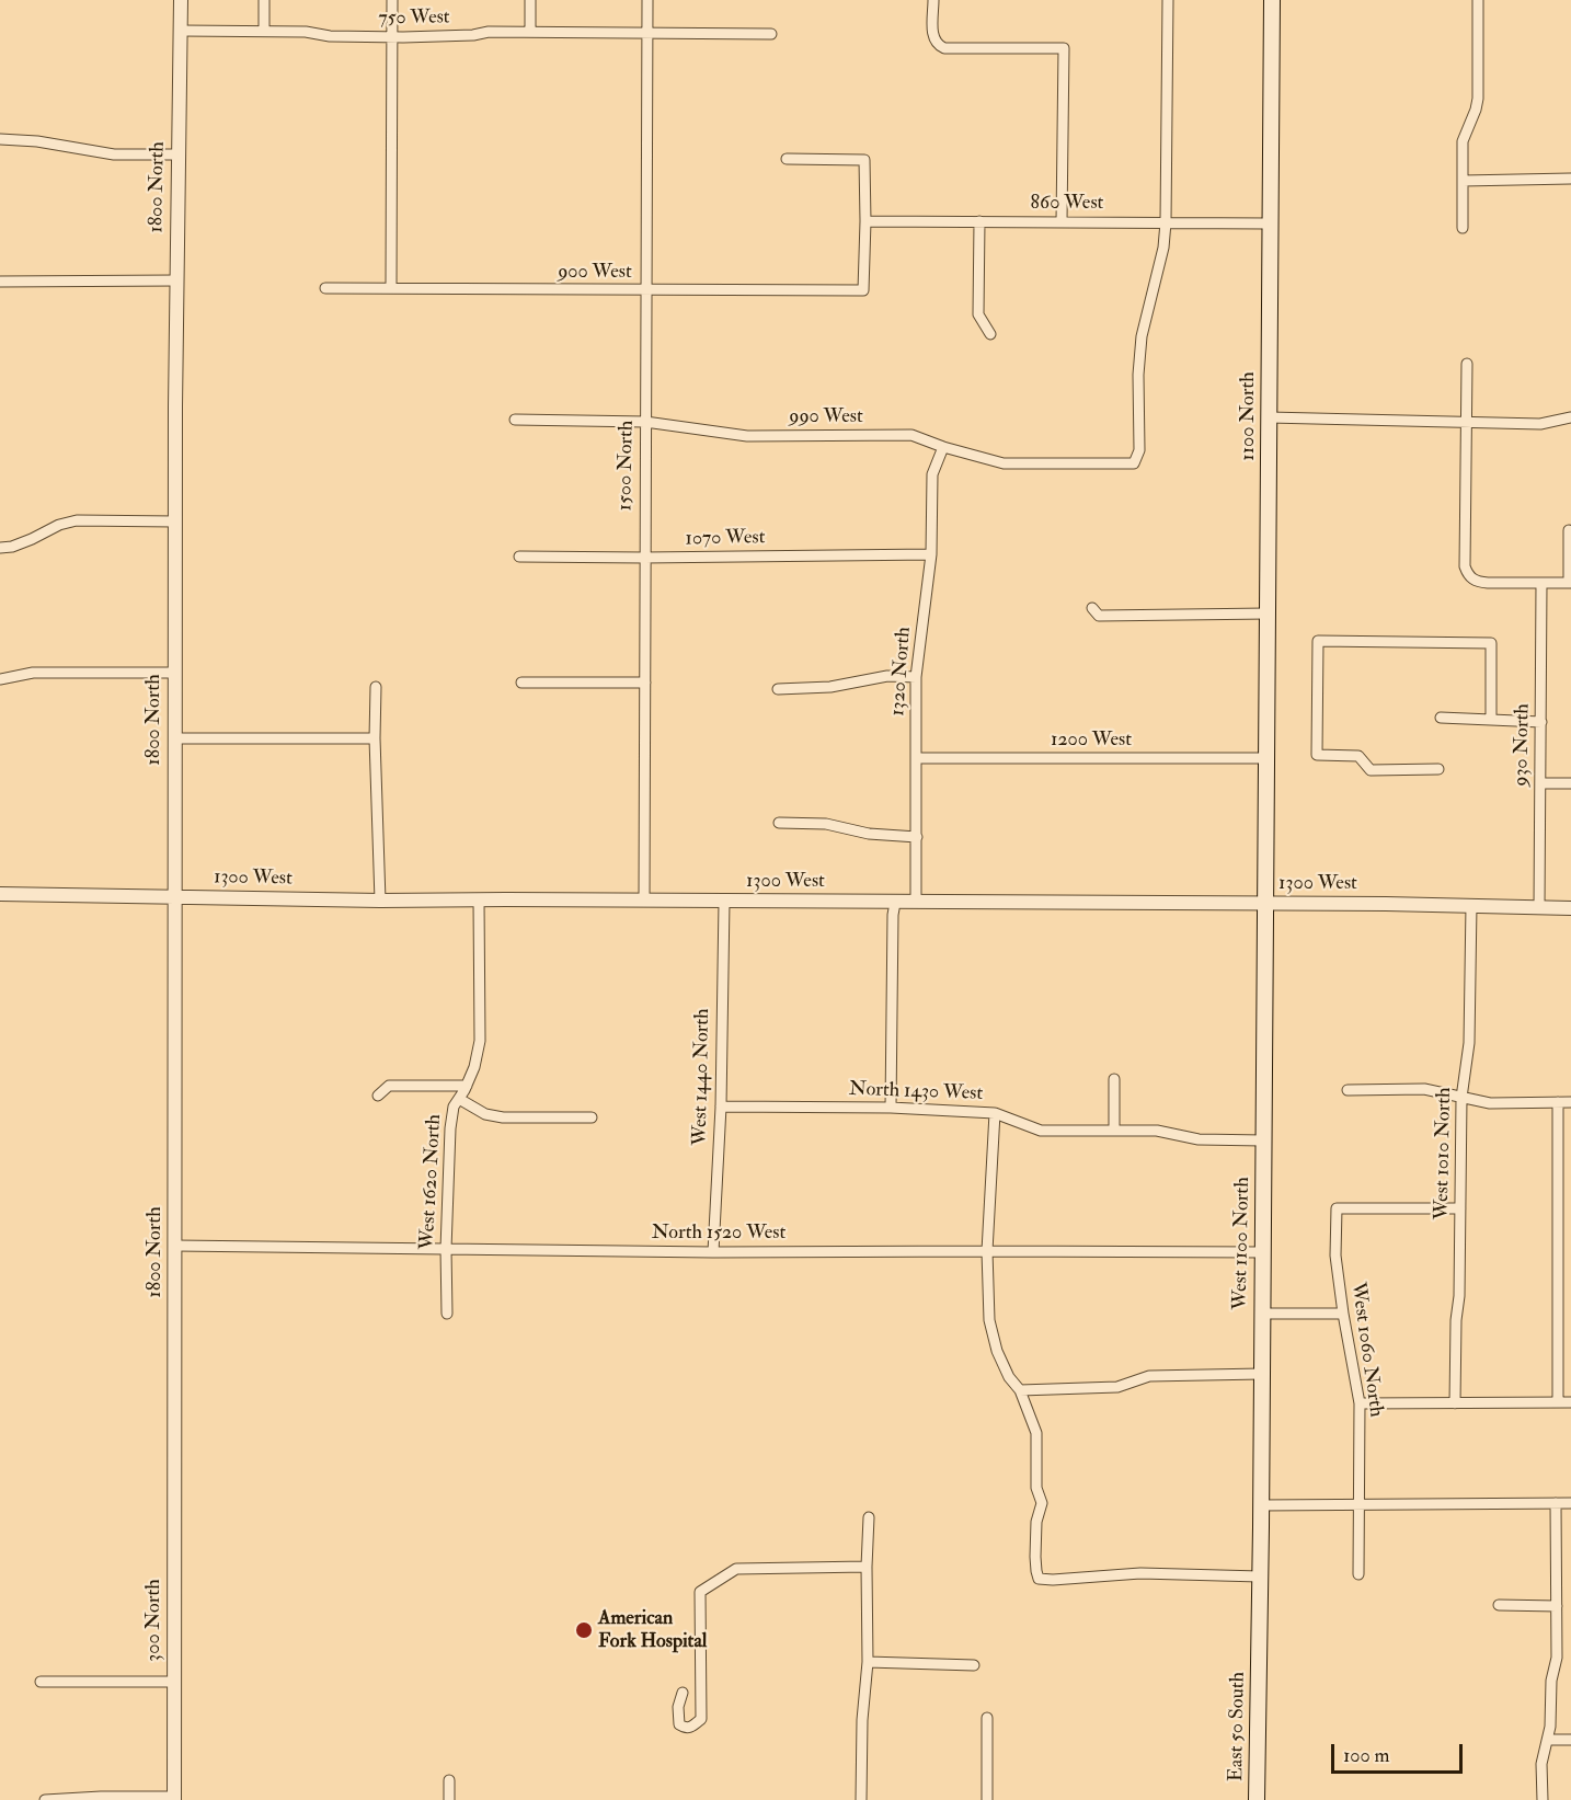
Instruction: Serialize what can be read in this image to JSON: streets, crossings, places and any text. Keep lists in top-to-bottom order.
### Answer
{
  "streets": {
    "main road": ["1100 North", "West 1100 North", "East 50 South"],
    "street": [
      "750 West",
      "1800 North",
      "860 West",
      "900 West",
      "990 West",
      "1500 North",
      "1070 West",
      "1320 North",
      "1200 West",
      "930 North",
      "1300 West",
      "West 1440 North",
      "North 1430 West",
      "West 1010 North",
      "West 1620 North",
      "North 1520 West",
      "West 1060 North",
      "300 North"
    ]
  },
  "crossings": [
    ["750 West", "1800 North"],
    ["750 West", "1500 North"],
    ["1800 North", "1300 West"],
    ["1800 North", "North 1520 West"],
    ["1800 North", "300 North"],
    ["860 West", "900 West"],
    ["860 West", "1100 North"],
    ["860 West", "990 West"],
    ["900 West", "1500 North"],
    ["1100 North", "1200 West"],
    ["1100 North", "West 1100 North"],
    ["990 West", "1500 North"],
    ["990 West", "1320 North"],
    ["1500 North", "1070 West"],
    ["1500 North", "1300 West"],
    ["1070 West", "1320 North"],
    ["1320 North", "1200 West"],
    ["1320 North", "1300 West"],
    ["930 North", "1300 West"],
    ["1300 West", "West 1440 North"],
    ["1300 West", "West 1010 North"],
    ["1300 West", "West 1620 North"],
    ["1300 West", "West 1100 North"],
    ["West 1440 North", "North 1430 West"],
    ["West 1440 North", "North 1520 West"],
    ["North 1430 West", "West 1100 North"],
    ["West 1010 North", "West 1060 North"],
    ["West 1620 North", "North 1520 West"],
    ["North 1520 West", "West 1100 North"],
    ["West 1100 North", "East 50 South"]
  ],
  "places": ["American Fork Hospital"],
  "scale_bar": "100 m"
}
